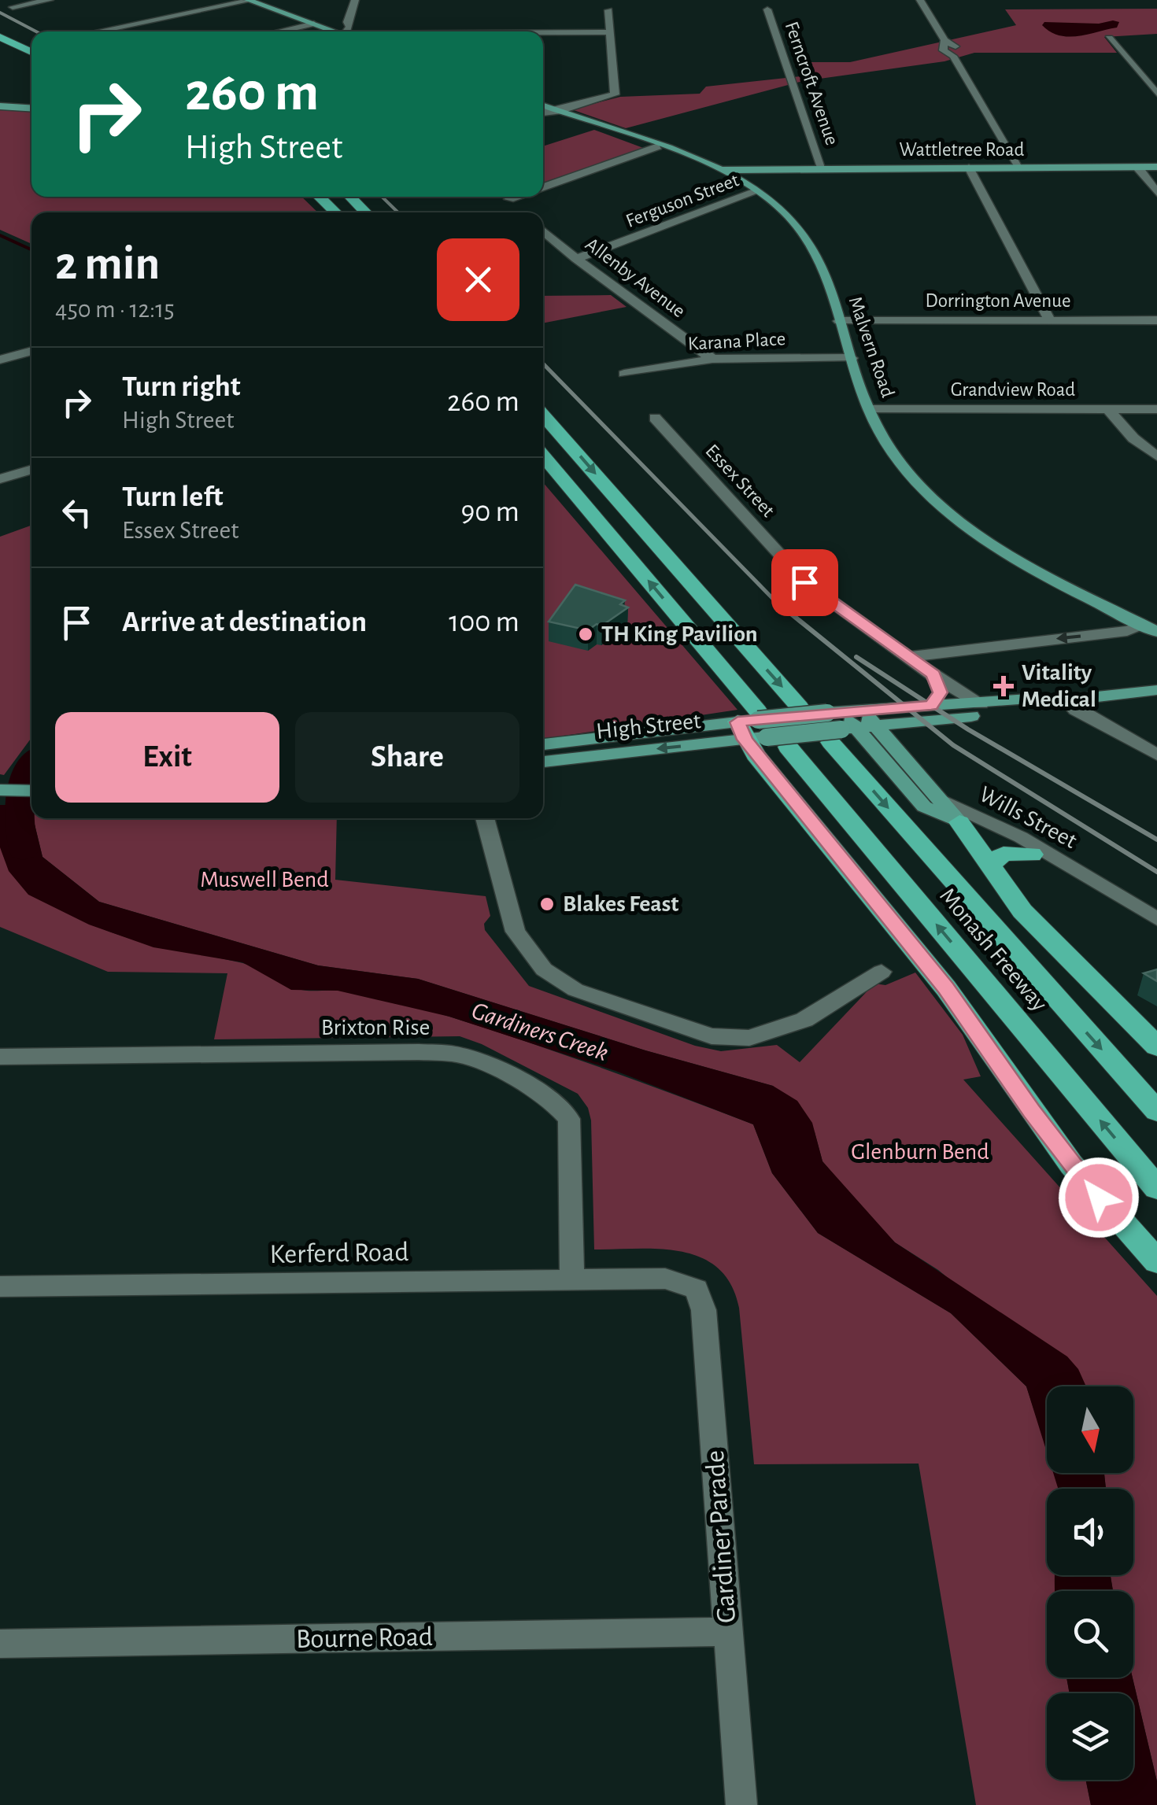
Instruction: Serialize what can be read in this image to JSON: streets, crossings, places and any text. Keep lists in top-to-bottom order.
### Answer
{
  "streets": {
    "highway": ["Monash Freeway"],
    "main road": [
      "Wattletree Road",
      "Malvern Road",
      "High Street",
      "Wills Street"
    ],
    "street": [
      "Ferncroft Avenue",
      "Ferguson Street",
      "Allenby Avenue",
      "Dorrington Avenue",
      "Karana Place",
      "Grandview Road",
      "Essex Street",
      "Brixton Rise",
      "Kerferd Road",
      "Gardiner Parade",
      "Bourne Road"
    ]
  },
  "crossings": [
    ["Ferncroft Avenue", "Wattletree Road"],
    ["Wattletree Road", "Malvern Road"],
    ["Ferguson Street", "Allenby Avenue"],
    ["Ferguson Street", "Malvern Road"],
    ["Allenby Avenue", "Karana Place"],
    ["Dorrington Avenue", "Malvern Road"],
    ["Karana Place", "Malvern Road"],
    ["Malvern Road", "Grandview Road"],
    ["Essex Street", "High Street"],
    ["High Street", "Wills Street"],
    ["High Street", "Monash Freeway"],
    ["Wills Street", "Monash Freeway"],
    ["Brixton Rise", "Kerferd Road"],
    ["Kerferd Road", "Gardiner Parade"],
    ["Gardiner Parade", "Bourne Road"]
  ],
  "water": ["Gardiners Creek"],
  "parks": ["Muswell Bend", "Glenburn Bend"],
  "places": {
    "other": ["TH King Pavilion", "Blakes Feast"],
    "health": ["Vitality Medical"]
  },
  "north": "bottom",
  "page": {
    "turn": ["260 m", "High Street"],
    "heading": ["2 min", "450 m · 12:15"],
    "list": [
      {
        "name": "Turn right",
        "note": "High Street",
        "value": "260 m"
      },
      {
        "name": "Turn left",
        "note": "Essex Street",
        "value": "90 m"
      },
      {
        "name": "Arrive at destination",
        "value": "100 m"
      }
    ],
    "buttons": ["Exit", "Share"]
  }
}
